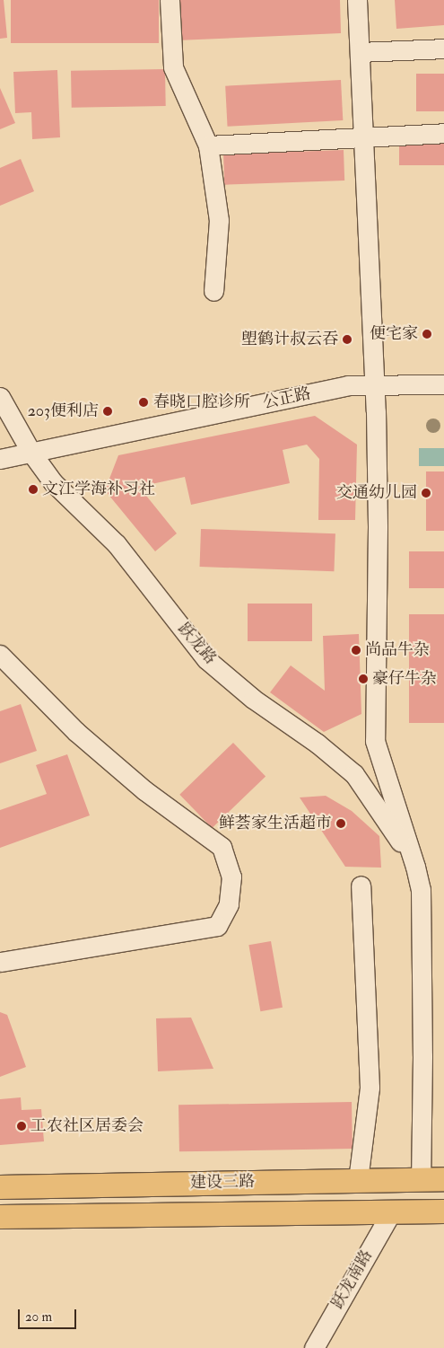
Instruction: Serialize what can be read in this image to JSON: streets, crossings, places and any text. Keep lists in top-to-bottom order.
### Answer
{
  "streets": {
    "main road": ["建设三路"],
    "street": ["公正路", "跃龙路", "跃龙南路"]
  },
  "crossings": [
    ["公正路", "跃龙路"],
    ["建设三路", "跃龙南路"]
  ],
  "places": [
    "便宅家",
    "塱鹤计叔云吞",
    "春晓口腔诊所",
    "203便利店",
    "文江学海补习社",
    "交通幼儿园",
    "尚品牛杂",
    "豪仔牛杂",
    "鲜荟家生活超市",
    "工农社区居委会"
  ],
  "scale_bar": "20 m"
}
